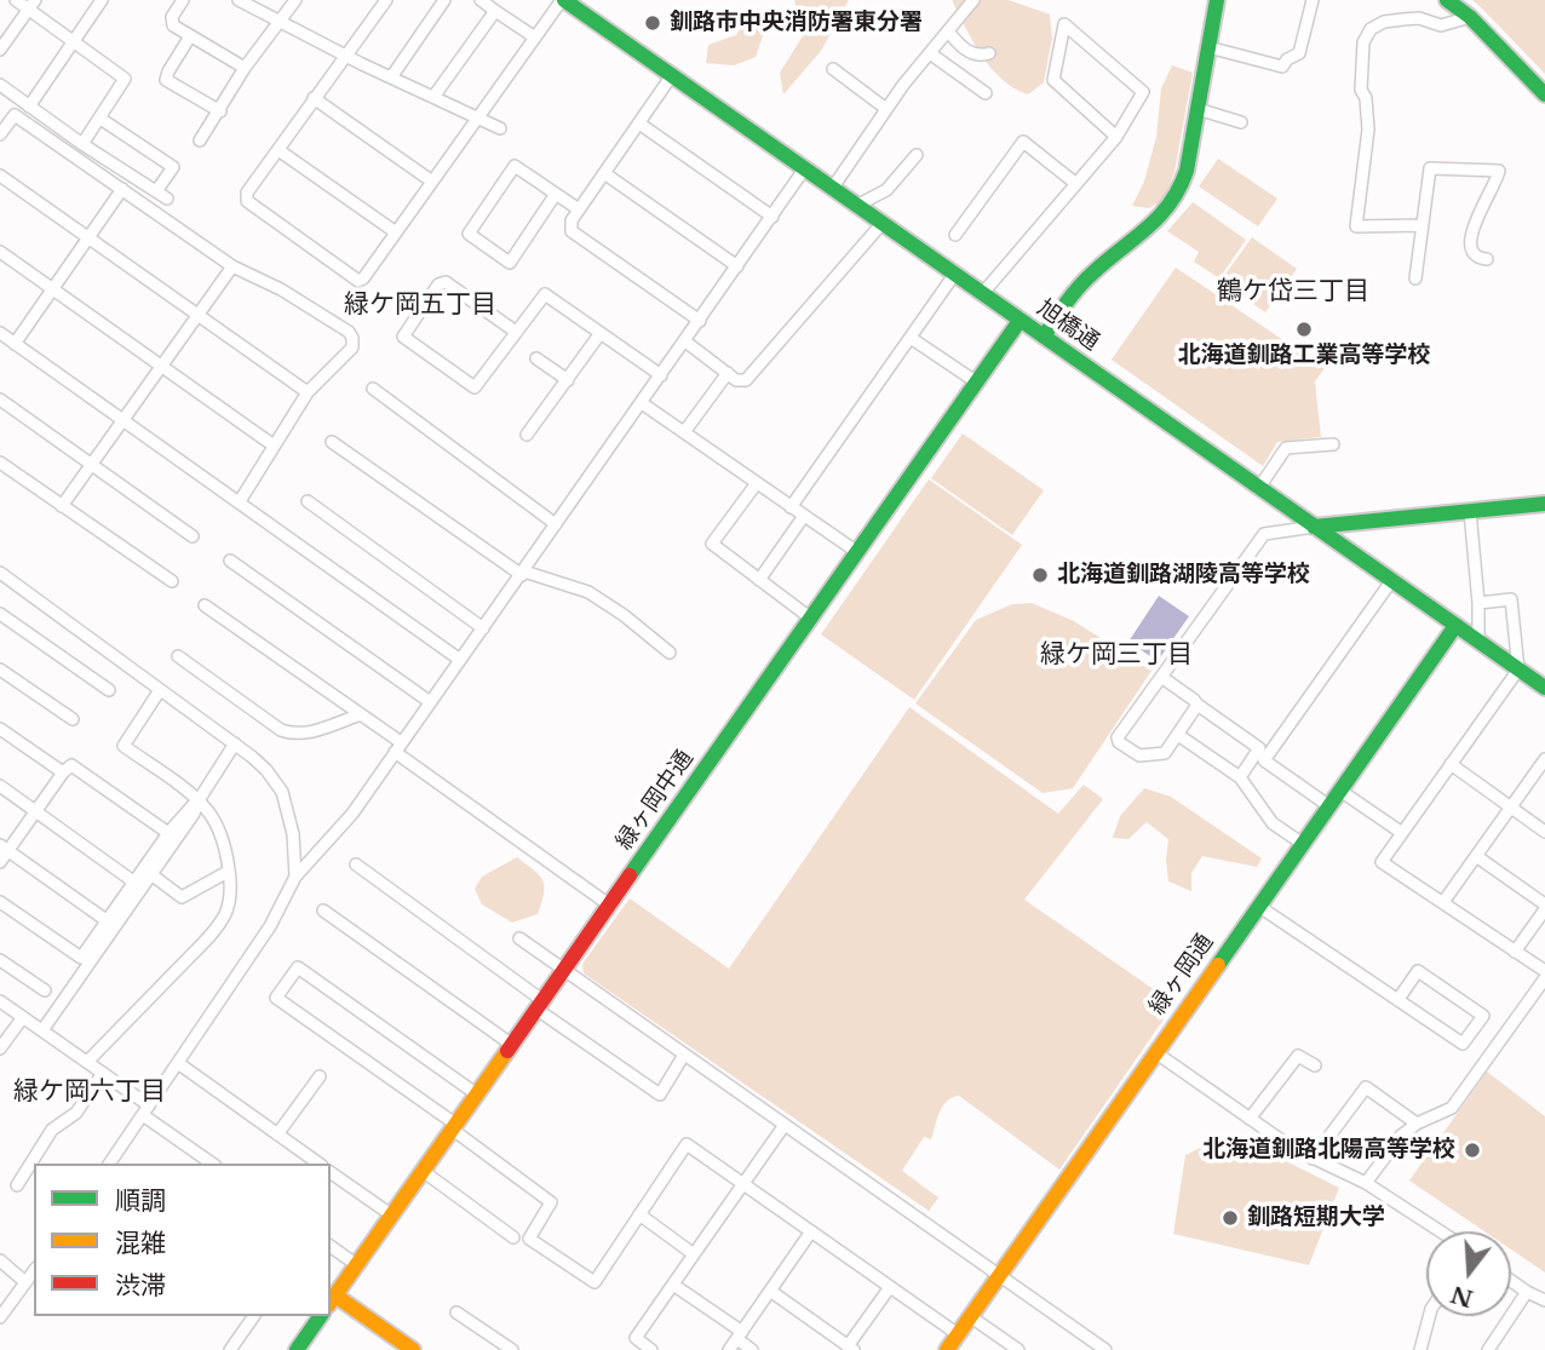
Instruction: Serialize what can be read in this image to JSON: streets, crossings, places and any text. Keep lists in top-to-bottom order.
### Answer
{
  "streets": {
    "street": ["旭橋通", "緑ヶ岡中通", "緑ヶ岡通"]
  },
  "crossings": [
    ["旭橋通", "緑ヶ岡中通"],
    ["旭橋通", "緑ヶ岡通"]
  ],
  "districts": [
    "鶴ケ岱三丁目",
    "緑ケ岡五丁目",
    "緑ケ岡三丁目",
    "緑ケ岡六丁目"
  ],
  "places": [
    "釧路市中央消防署東分署",
    "北海道釧路工業高等学校",
    "北海道釧路湖陵高等学校",
    "北海道釧路北陽高等学校",
    "釧路短期大学"
  ],
  "legend": ["順調", "混雑", "渋滞"],
  "north": "bottom"
}
